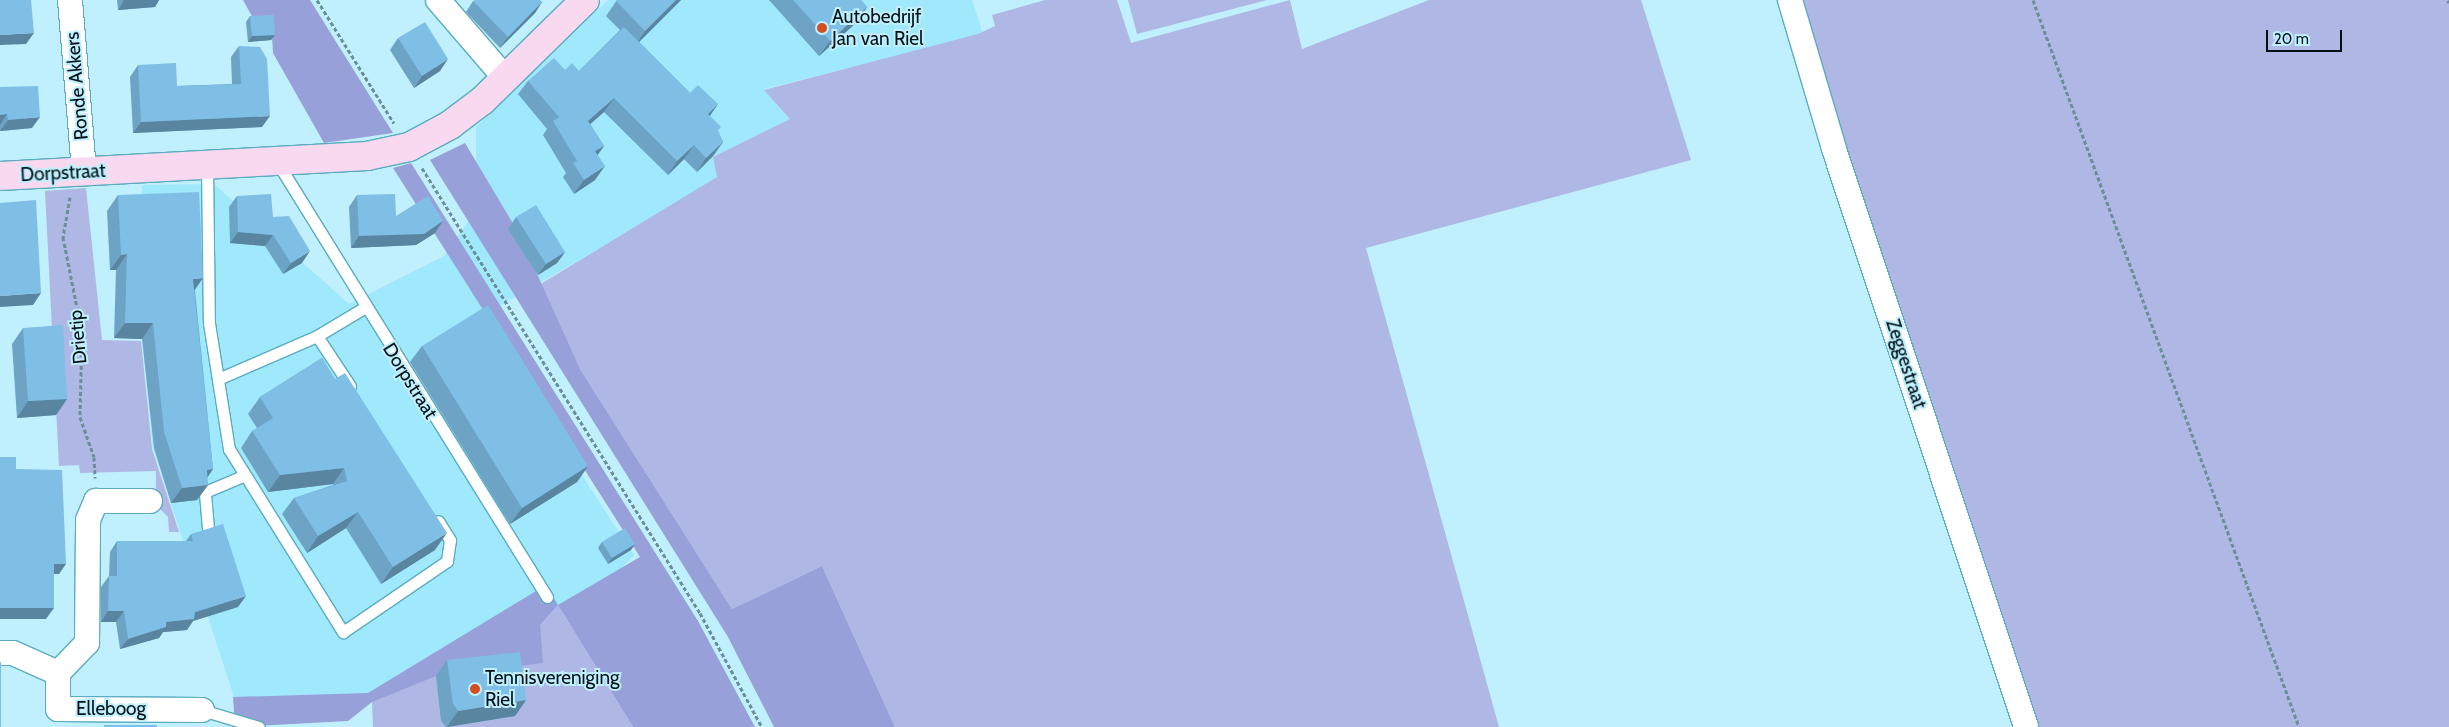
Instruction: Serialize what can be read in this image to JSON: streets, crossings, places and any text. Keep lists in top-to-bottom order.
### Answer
{
  "streets": {
    "street": [
      "Ronde Akkers",
      "Dorpstraat",
      "Zeggestraat",
      "Elleboog"
    ],
    "path": ["Drietip"]
  },
  "crossings": [
    ["Ronde Akkers", "Dorpstraat"],
    ["Ronde Akkers", "Drietip"],
    ["Dorpstraat", "Drietip"]
  ],
  "places": ["Autobedrijf Jan van Riel", "Tennisvereniging Riel"],
  "scale_bar": "20 m"
}
